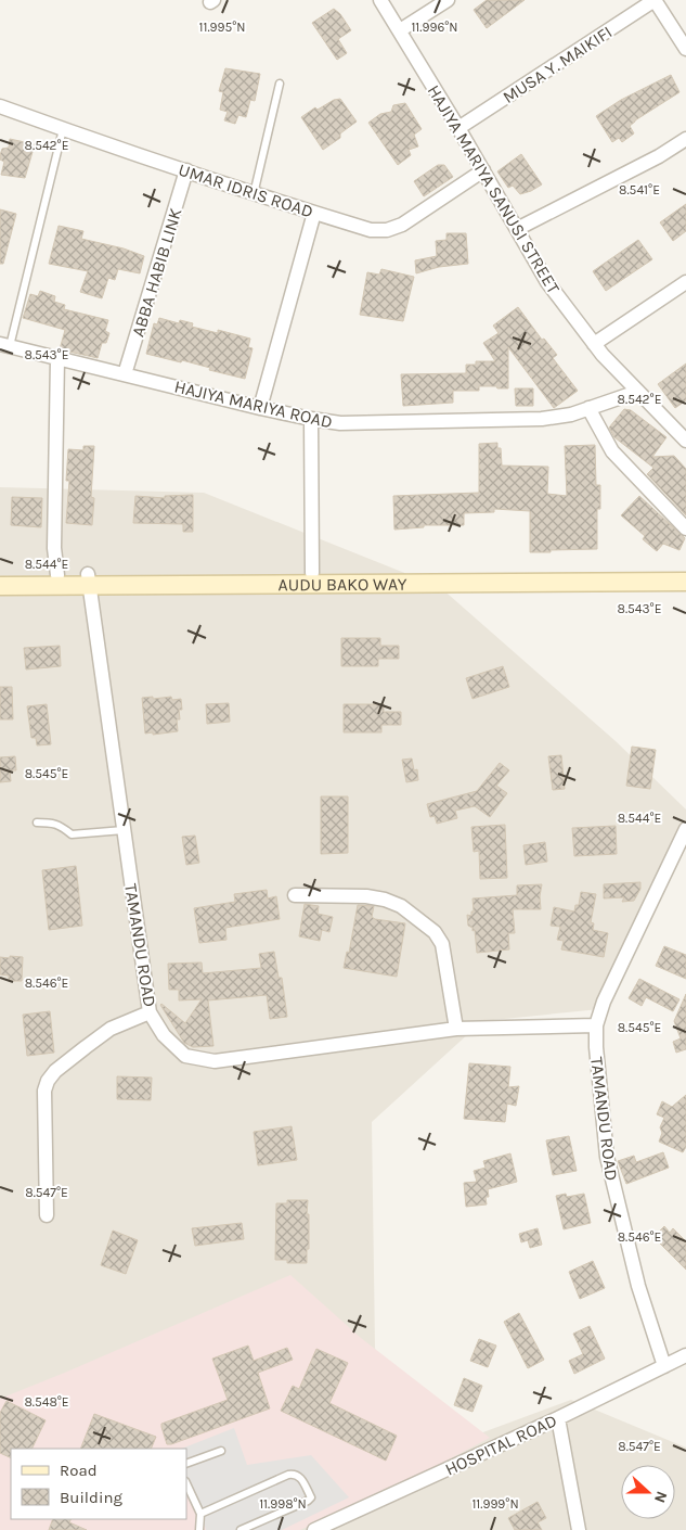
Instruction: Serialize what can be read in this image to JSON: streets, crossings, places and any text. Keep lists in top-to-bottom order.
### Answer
{
  "streets": {
    "main road": ["AUDU BAKO WAY"],
    "street": [
      "MUSA Y. MAIKIFI",
      "HAJIYA MARIYA SANUSI STREET",
      "UMAR IDRIS ROAD",
      "ABBA HABIB LINK",
      "HAJIYA MARIYA ROAD",
      "TAMANDU ROAD",
      "HOSPITAL ROAD"
    ]
  },
  "crossings": [
    ["MUSA Y. MAIKIFI", "HAJIYA MARIYA SANUSI STREET"],
    ["HAJIYA MARIYA SANUSI STREET", "UMAR IDRIS ROAD"],
    ["HAJIYA MARIYA SANUSI STREET", "HAJIYA MARIYA ROAD"],
    ["UMAR IDRIS ROAD", "ABBA HABIB LINK"],
    ["ABBA HABIB LINK", "HAJIYA MARIYA ROAD"],
    ["AUDU BAKO WAY", "TAMANDU ROAD"],
    ["TAMANDU ROAD", "HOSPITAL ROAD"]
  ],
  "legend": ["Road", "Building"],
  "north": "right",
  "coordinates": [
    "11.995°N",
    "11.996°N",
    "8.542°E",
    "8.541°E",
    "8.543°E",
    "8.544°E",
    "8.545°E",
    "8.546°E",
    "8.547°E",
    "8.548°E",
    "11.998°N",
    "11.999°N"
  ]
}
